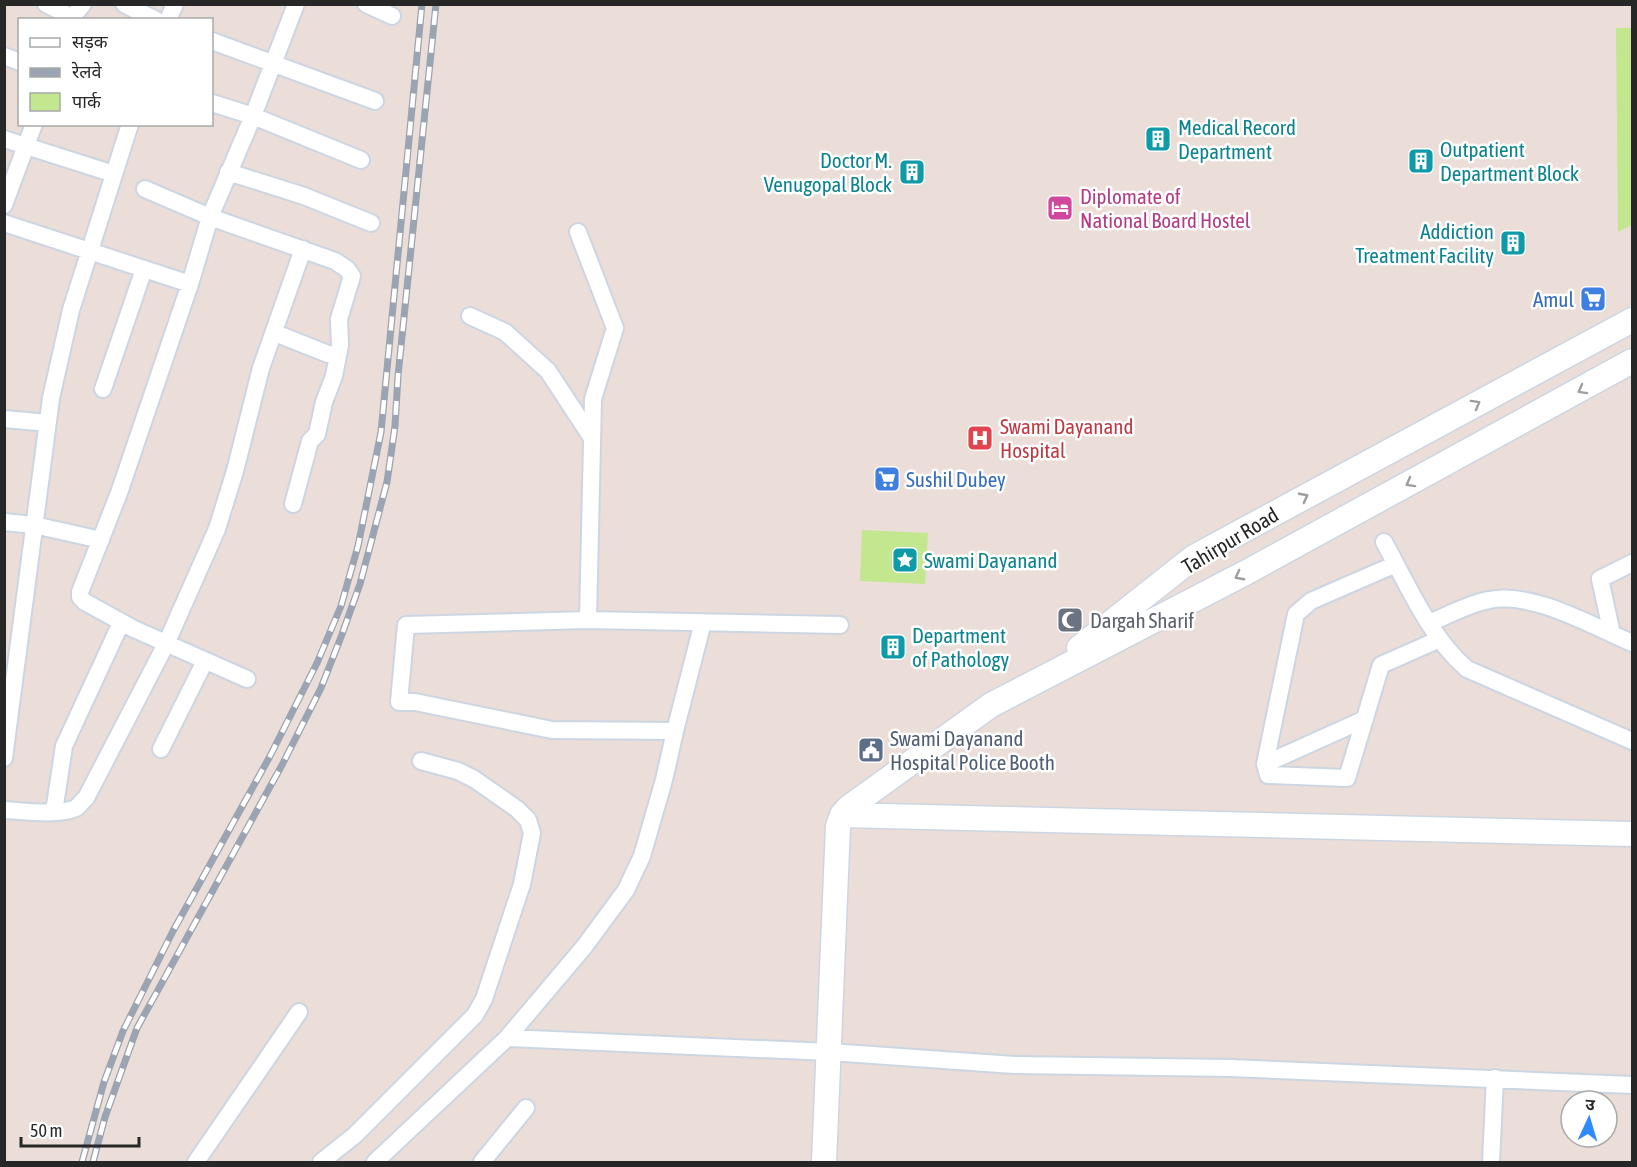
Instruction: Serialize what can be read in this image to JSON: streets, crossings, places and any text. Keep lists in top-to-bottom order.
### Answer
{
  "streets": {
    "main road": ["Tahirpur Road"]
  },
  "places": {
    "building": [
      "Medical Record Department",
      "Outpatient Department Block",
      "Doctor M. Venugopal Block",
      "Addiction Treatment Facility",
      "Department of Pathology"
    ],
    "hotel": ["Diplomate of National Board Hostel"],
    "supermarket": ["Amul", "Sushil Dubey"],
    "hospital": ["Swami Dayanand Hospital"],
    "place": ["Swami Dayanand"],
    "mosque": ["Dargah Sharif"],
    "public building": ["Swami Dayanand Hospital Police Booth"]
  },
  "legend": ["सड़क", "रेलवे", "पार्क"],
  "scale_bar": "50 m",
  "north": "top"
}
